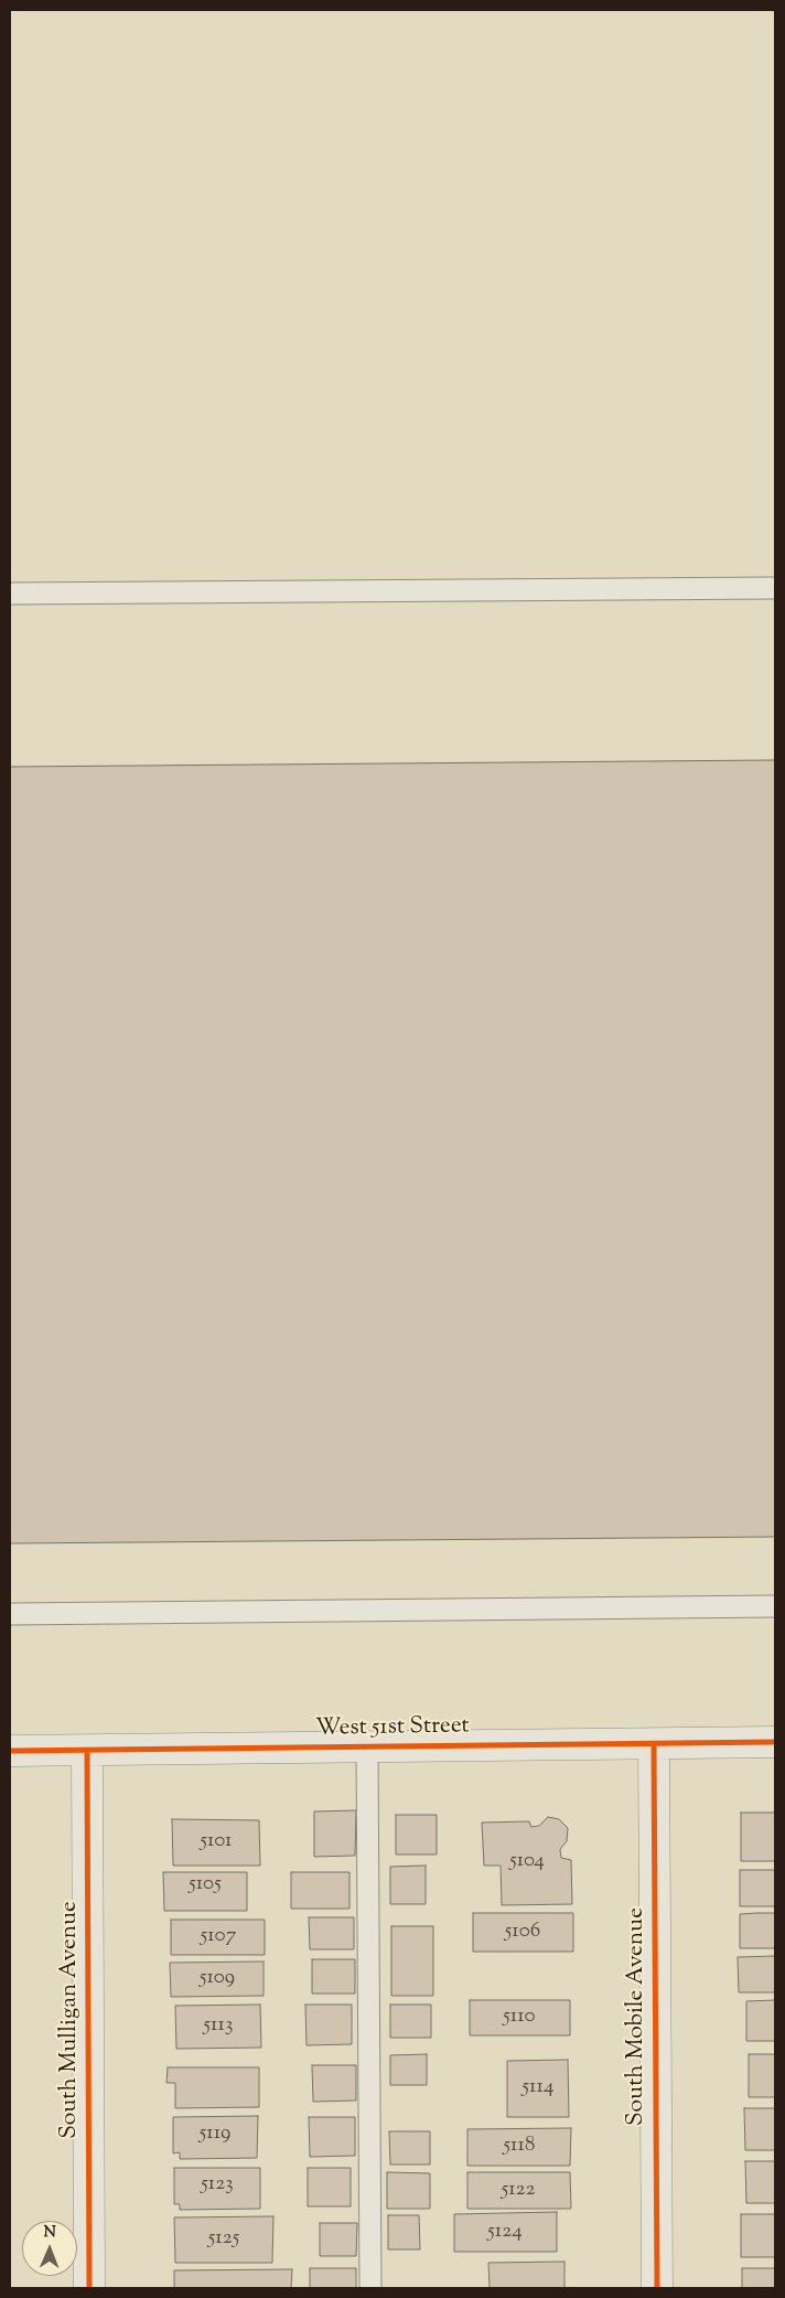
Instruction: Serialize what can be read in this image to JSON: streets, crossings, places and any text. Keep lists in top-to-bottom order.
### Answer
{
  "streets": {
    "street": ["West 51st Street", "South Mobile Avenue", "South Mulligan Avenue"]
  },
  "crossings": [
    ["West 51st Street", "South Mobile Avenue"],
    ["West 51st Street", "South Mulligan Avenue"]
  ],
  "house_numbers": [
    "5101",
    "5104",
    "5105",
    "5106",
    "5107",
    "5109",
    "5110",
    "5113",
    "5114",
    "5119",
    "5118",
    "5123",
    "5122",
    "5124",
    "5125"
  ],
  "north": "top"
}
